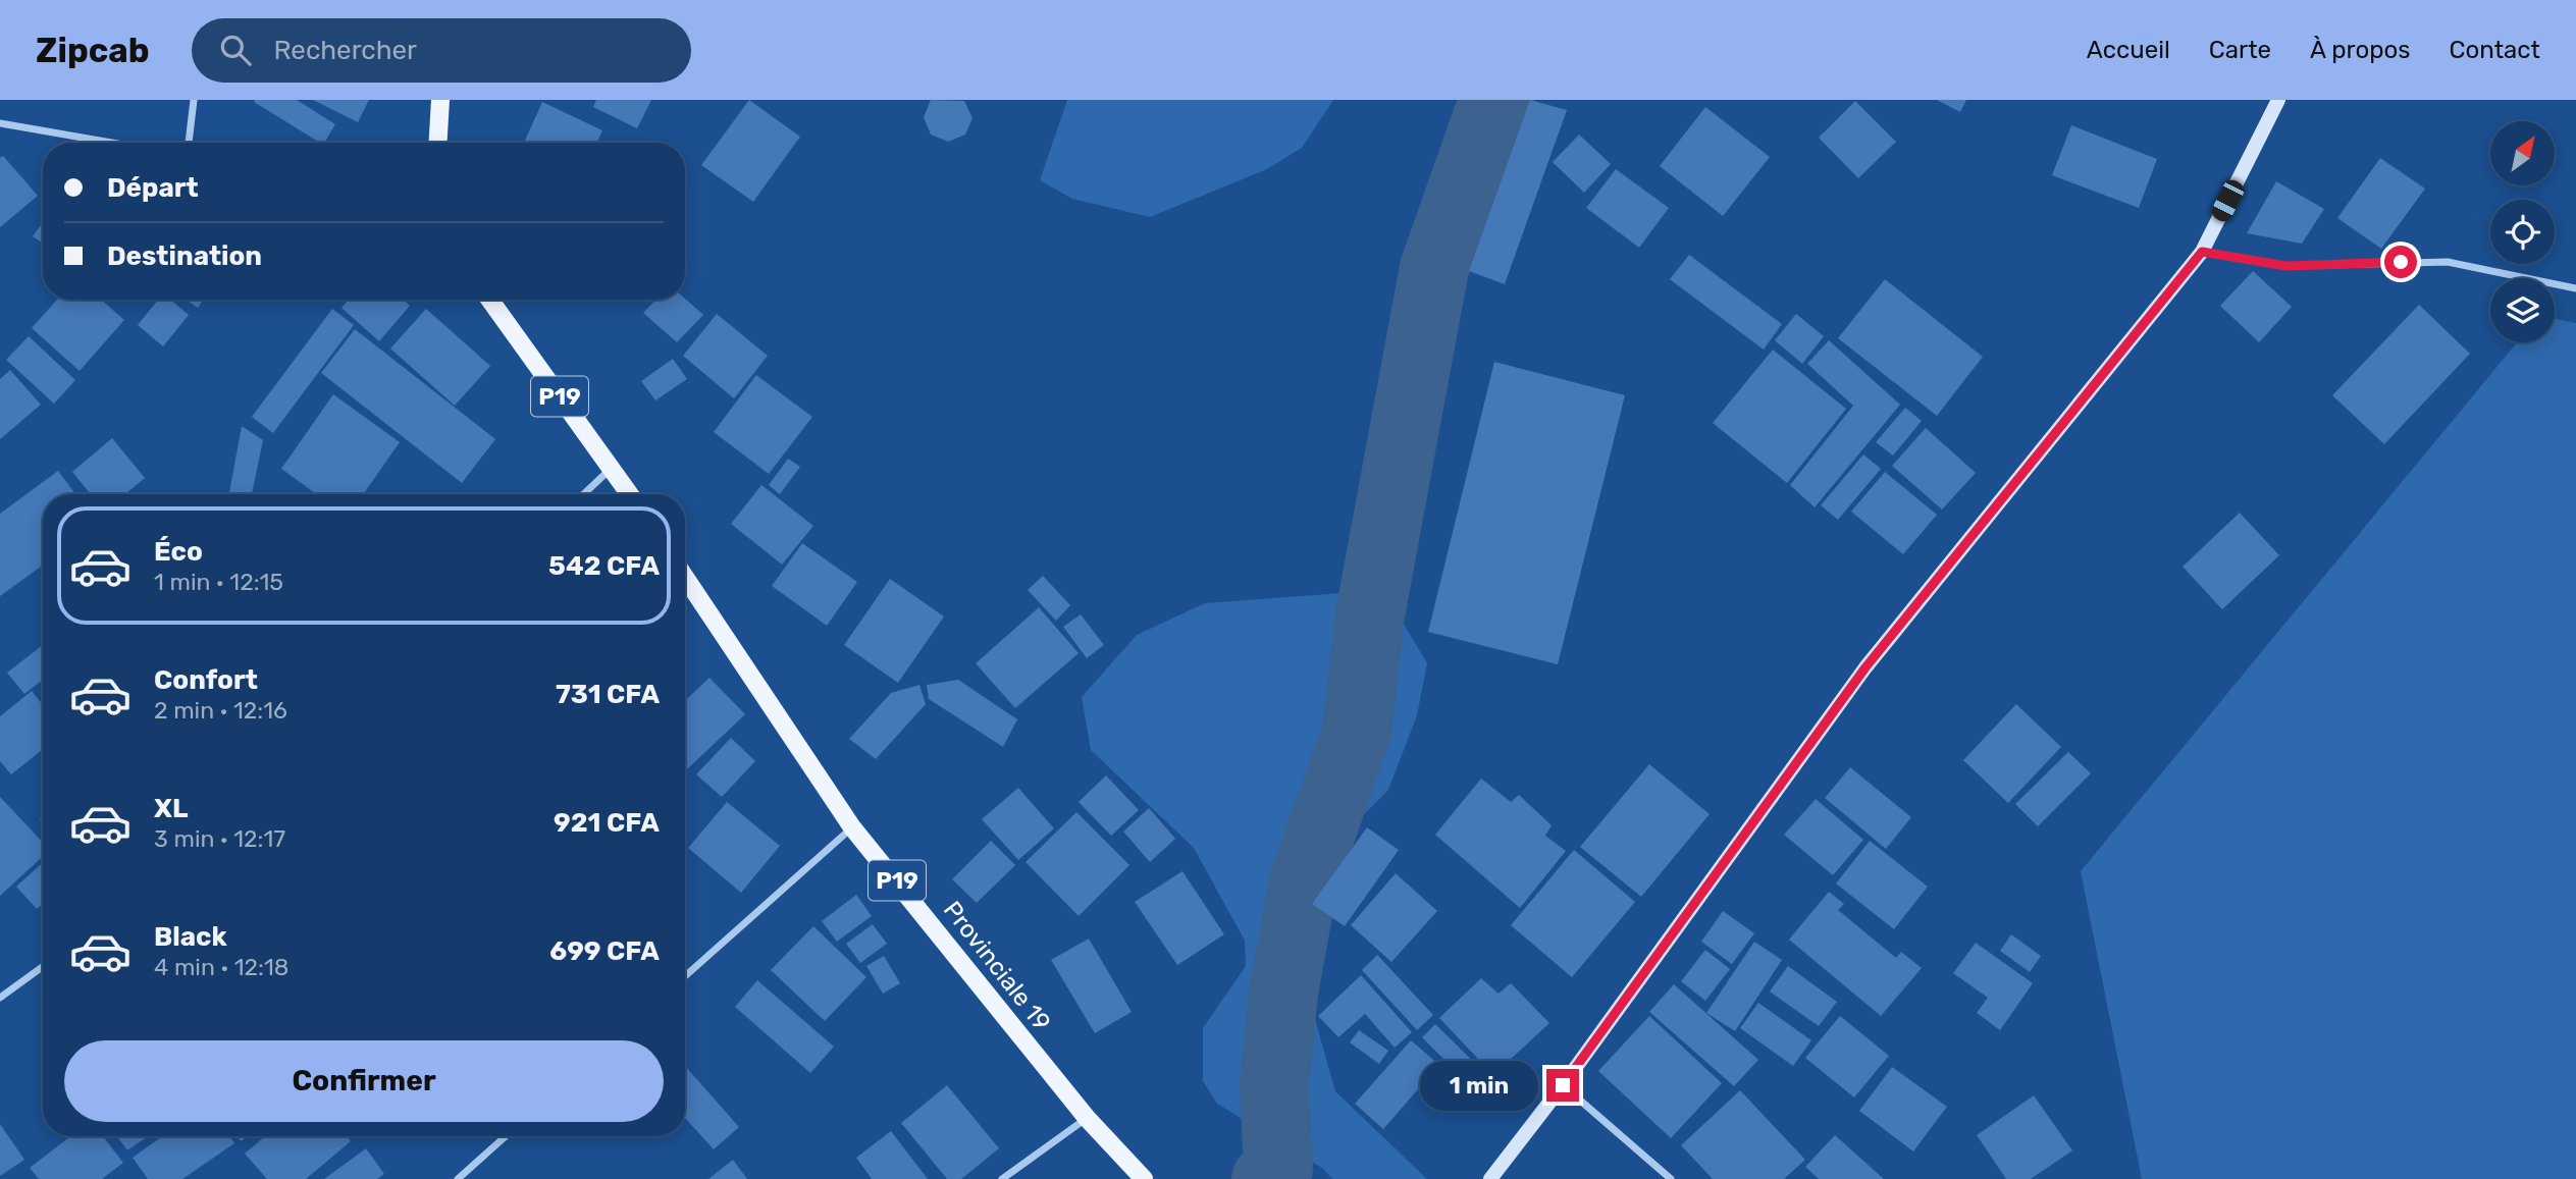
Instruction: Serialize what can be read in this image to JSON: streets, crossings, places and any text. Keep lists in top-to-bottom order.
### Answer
{
  "streets": {
    "main road": ["P19", "Provinciale 19"]
  },
  "north": "top right",
  "page": {
    "header": "Zipcab",
    "search": "Rechercher",
    "nav": [
      "Accueil",
      "Carte",
      "À propos",
      "Contact"
    ],
    "banner": ["Départ", "Destination"],
    "list": [
      {
        "name": "Éco",
        "note": "1 min · 12:15",
        "value": "542 CFA"
      },
      {
        "name": "Confort",
        "note": "2 min · 12:16",
        "value": "731 CFA"
      },
      {
        "name": "XL",
        "note": "3 min · 12:17",
        "value": "921 CFA"
      },
      {
        "name": "Black",
        "note": "4 min · 12:18",
        "value": "699 CFA"
      }
    ],
    "buttons": "Confirmer",
    "bubble": "1 min"
  }
}
